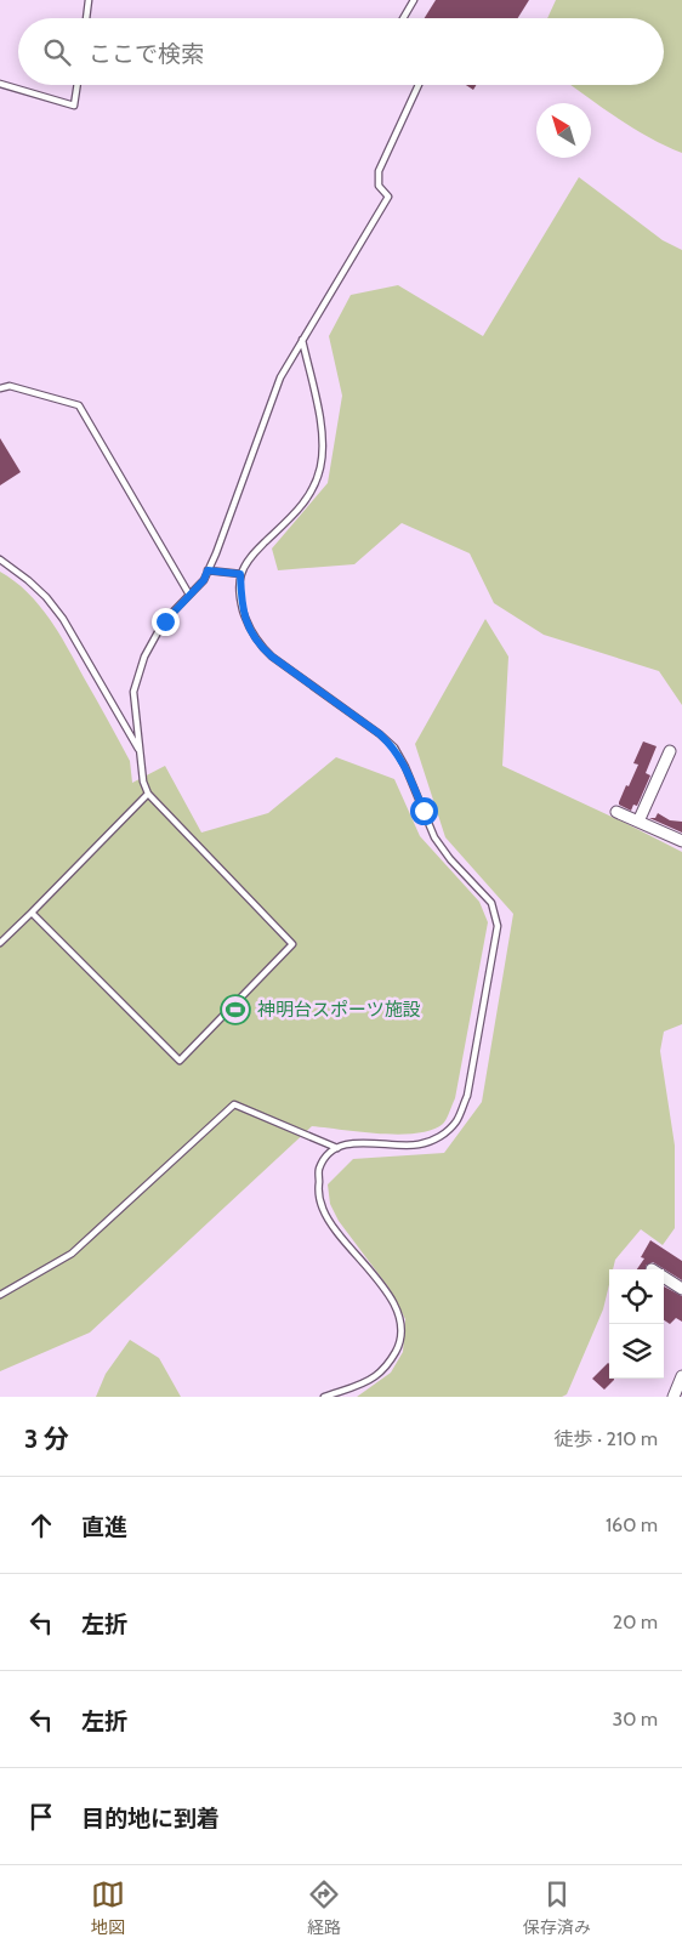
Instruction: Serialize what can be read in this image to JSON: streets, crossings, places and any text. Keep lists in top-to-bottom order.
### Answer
{
  "places": {
    "sports": ["神明台スポーツ施設"]
  },
  "north": "top left",
  "page": {
    "search": "ここで検索",
    "heading": ["3 分", "徒歩 · 210 m"],
    "list": [
      ["直進", "160 m"],
      ["左折", "20 m"],
      ["左折", "30 m"],
      "目的地に到着"
    ],
    "nav": ["地図", "経路", "保存済み"]
  }
}
